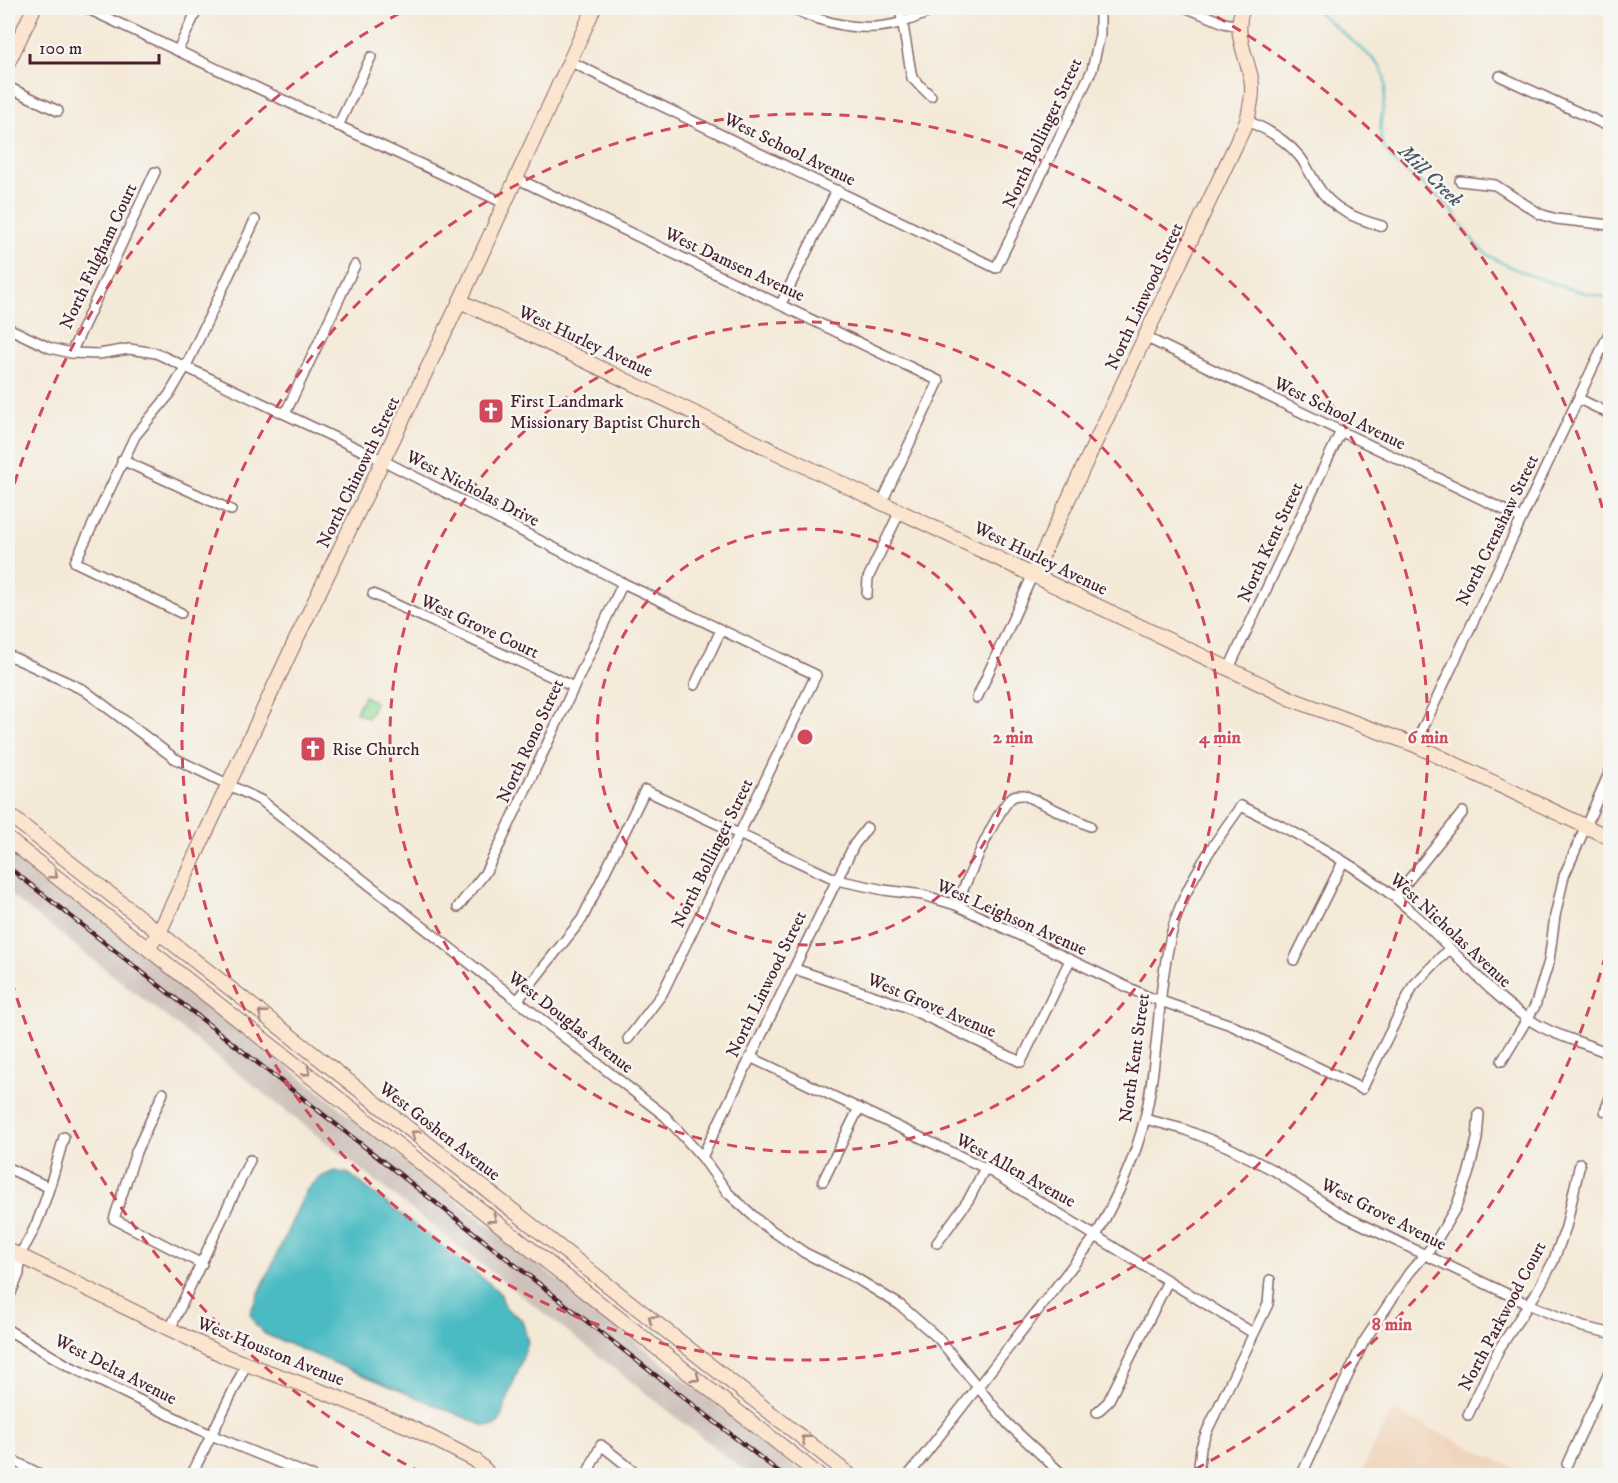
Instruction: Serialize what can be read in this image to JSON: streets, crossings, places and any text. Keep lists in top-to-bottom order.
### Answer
{
  "streets": {
    "street": [
      "North Bollinger Street",
      "West School Avenue",
      "North Fulgham Court",
      "West Damsen Avenue",
      "North Linwood Street",
      "West Hurley Avenue",
      "North Chinowth Street",
      "West Nicholas Drive",
      "North Crenshaw Street",
      "North Kent Street",
      "West Grove Court",
      "North Rono Street",
      "West Leighson Avenue",
      "West Nicholas Avenue",
      "West Grove Avenue",
      "West Douglas Avenue",
      "West Goshen Avenue",
      "West Allen Avenue",
      "North Parkwood Court",
      "West Houston Avenue",
      "West Delta Avenue"
    ]
  },
  "crossings": [
    ["North Bollinger Street", "West School Avenue"],
    ["North Bollinger Street", "West Nicholas Drive"],
    ["North Bollinger Street", "West Leighson Avenue"],
    ["West School Avenue", "North Linwood Street"],
    ["West School Avenue", "North Chinowth Street"],
    ["West School Avenue", "North Crenshaw Street"],
    ["West School Avenue", "North Kent Street"],
    ["North Fulgham Court", "West Nicholas Drive"],
    ["West Damsen Avenue", "West Hurley Avenue"],
    ["West Damsen Avenue", "North Chinowth Street"],
    ["North Linwood Street", "West Hurley Avenue"],
    ["North Linwood Street", "West Leighson Avenue"],
    ["North Linwood Street", "West Grove Avenue"],
    ["North Linwood Street", "West Douglas Avenue"],
    ["North Linwood Street", "West Allen Avenue"],
    ["West Hurley Avenue", "North Chinowth Street"],
    ["West Hurley Avenue", "North Crenshaw Street"],
    ["West Hurley Avenue", "North Kent Street"],
    ["North Chinowth Street", "West Nicholas Drive"],
    ["North Chinowth Street", "West Douglas Avenue"],
    ["North Chinowth Street", "West Goshen Avenue"],
    ["West Nicholas Drive", "North Rono Street"],
    ["North Kent Street", "West Leighson Avenue"],
    ["North Kent Street", "West Nicholas Avenue"],
    ["North Kent Street", "West Grove Avenue"],
    ["North Kent Street", "West Douglas Avenue"],
    ["North Kent Street", "West Allen Avenue"],
    ["West Grove Court", "North Rono Street"],
    ["West Leighson Avenue", "West Nicholas Avenue"],
    ["West Leighson Avenue", "West Grove Avenue"],
    ["West Leighson Avenue", "West Douglas Avenue"],
    ["West Grove Avenue", "North Parkwood Court"]
  ],
  "water": ["Mill Creek"],
  "places": {
    "church": ["First Landmark Missionary Baptist Church", "Rise Church"]
  },
  "scale_bar": "100 m",
  "rings": [
    "2 min",
    "4 min",
    "6 min",
    "8 min"
  ]
}
